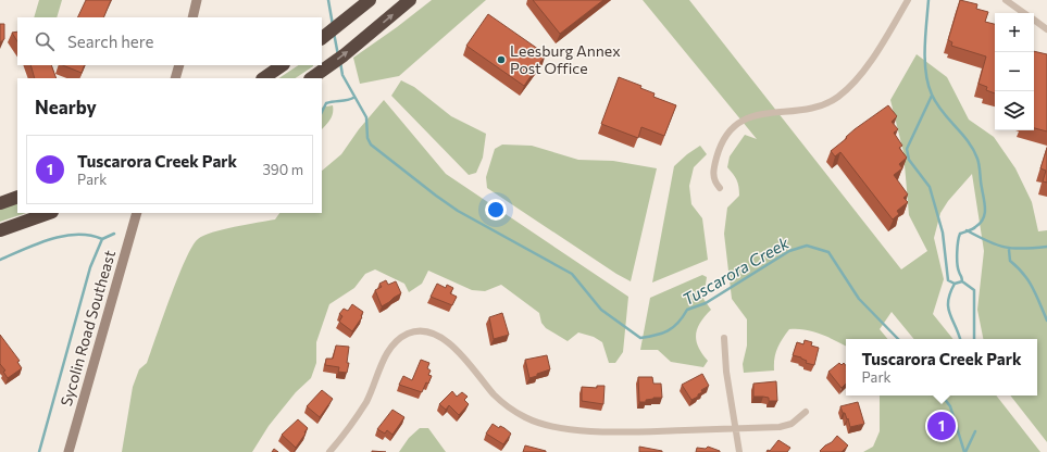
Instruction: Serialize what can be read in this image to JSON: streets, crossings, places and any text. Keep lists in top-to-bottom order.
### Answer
{
  "streets": {
    "main road": ["Sycolin Road Southeast"]
  },
  "water": ["Tuscarora Creek"],
  "places": ["Leesburg Annex Post Office"],
  "page": {
    "map_buttons": ["+", "−"],
    "search": "Search here",
    "heading": "Nearby",
    "list": [
      {
        "mark": "1",
        "name": "Tuscarora Creek Park",
        "note": "Park",
        "value": "390 m"
      }
    ],
    "popup": ["Tuscarora Creek Park", "Park"],
    "pins": "1"
  }
}
